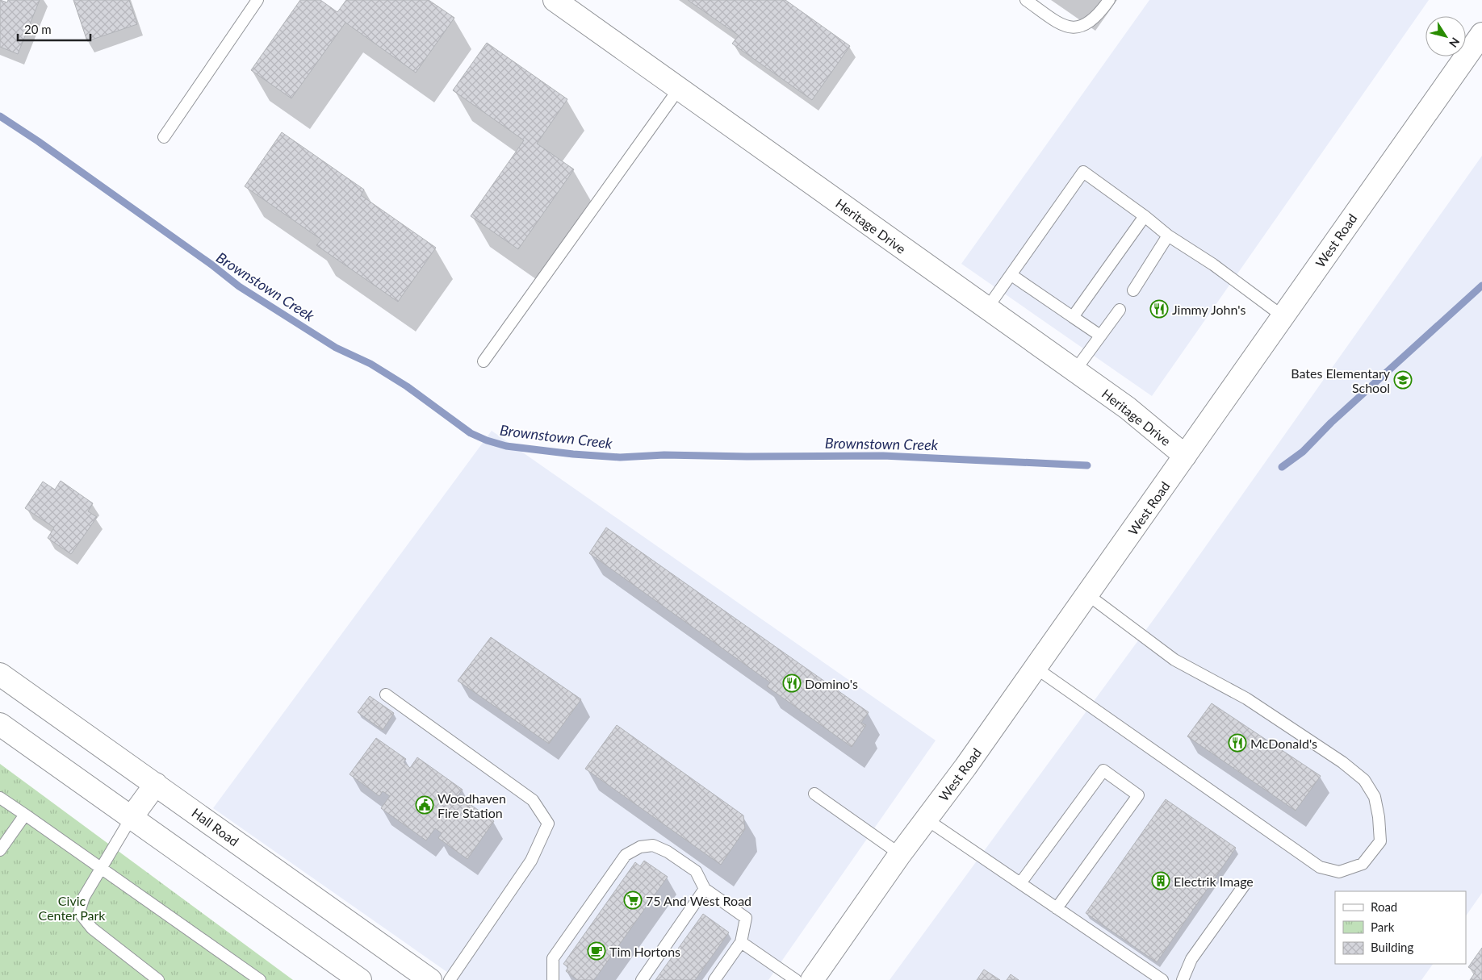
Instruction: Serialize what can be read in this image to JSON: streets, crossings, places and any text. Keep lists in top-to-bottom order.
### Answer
{
  "streets": {
    "street": ["Heritage Drive", "West Road", "Hall Road"]
  },
  "crossings": [
    ["Heritage Drive", "West Road"]
  ],
  "water": ["Brownstown Creek"],
  "parks": ["Civic Center Park"],
  "places": {
    "restaurant": ["Jimmy John's", "Domino's", "McDonald's"],
    "school or university": ["Bates Elementary School"],
    "public building": ["Woodhaven Fire Station"],
    "building": ["Electrik Image"],
    "supermarket": ["75 And West Road"],
    "cafe": ["Tim Hortons"]
  },
  "legend": ["Road", "Park", "Building"],
  "scale_bar": "20 m",
  "north": "bottom right"
}
